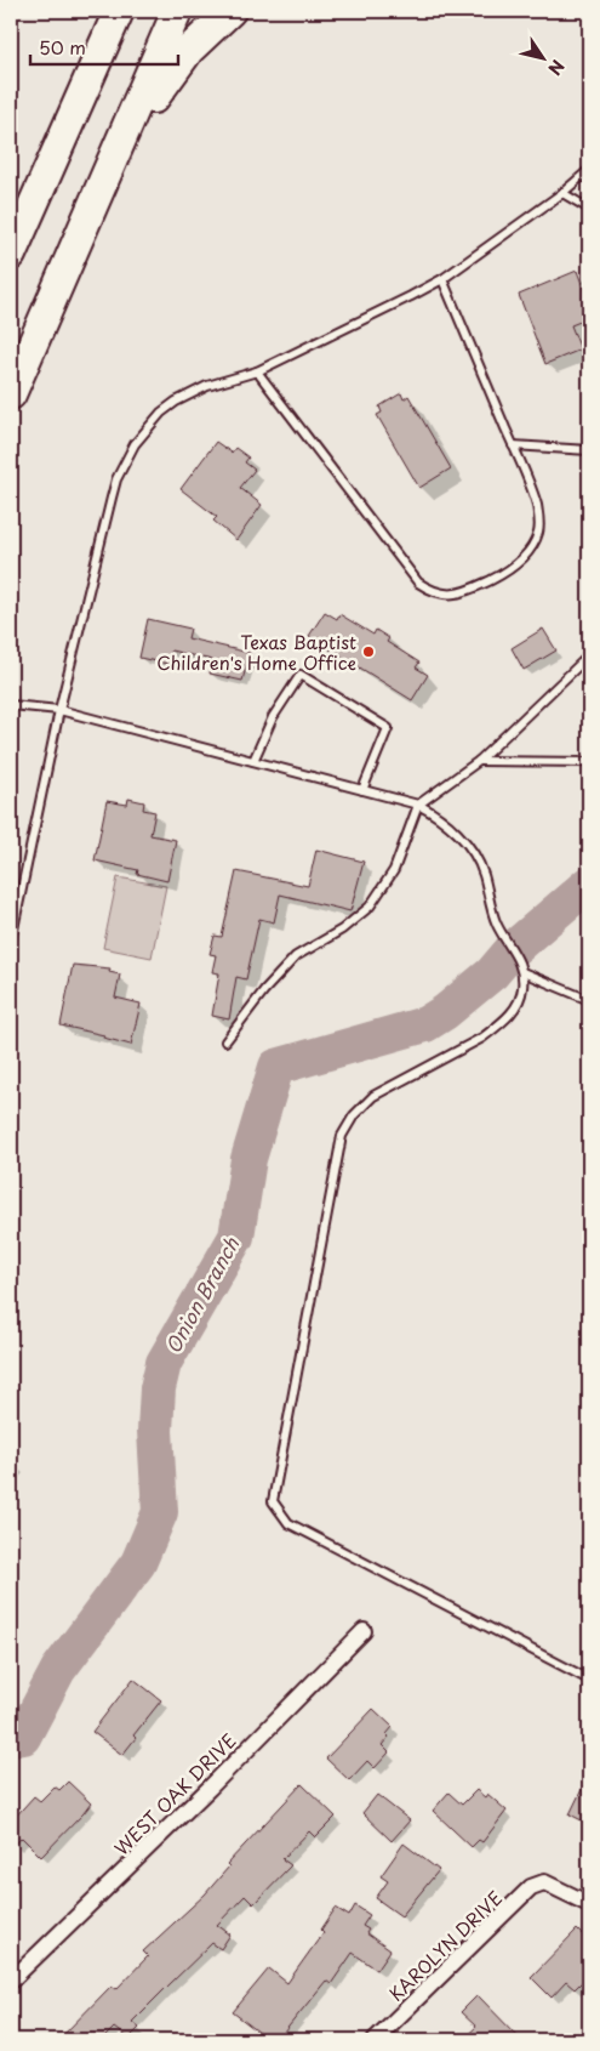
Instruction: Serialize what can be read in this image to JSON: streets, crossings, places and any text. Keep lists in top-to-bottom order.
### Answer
{
  "streets": {
    "street": ["WEST OAK DRIVE", "KAROLYN DRIVE"]
  },
  "water": ["Onion Branch"],
  "places": ["Texas Baptist Children's Home Office"],
  "scale_bar": "50 m",
  "north": "bottom right"
}
